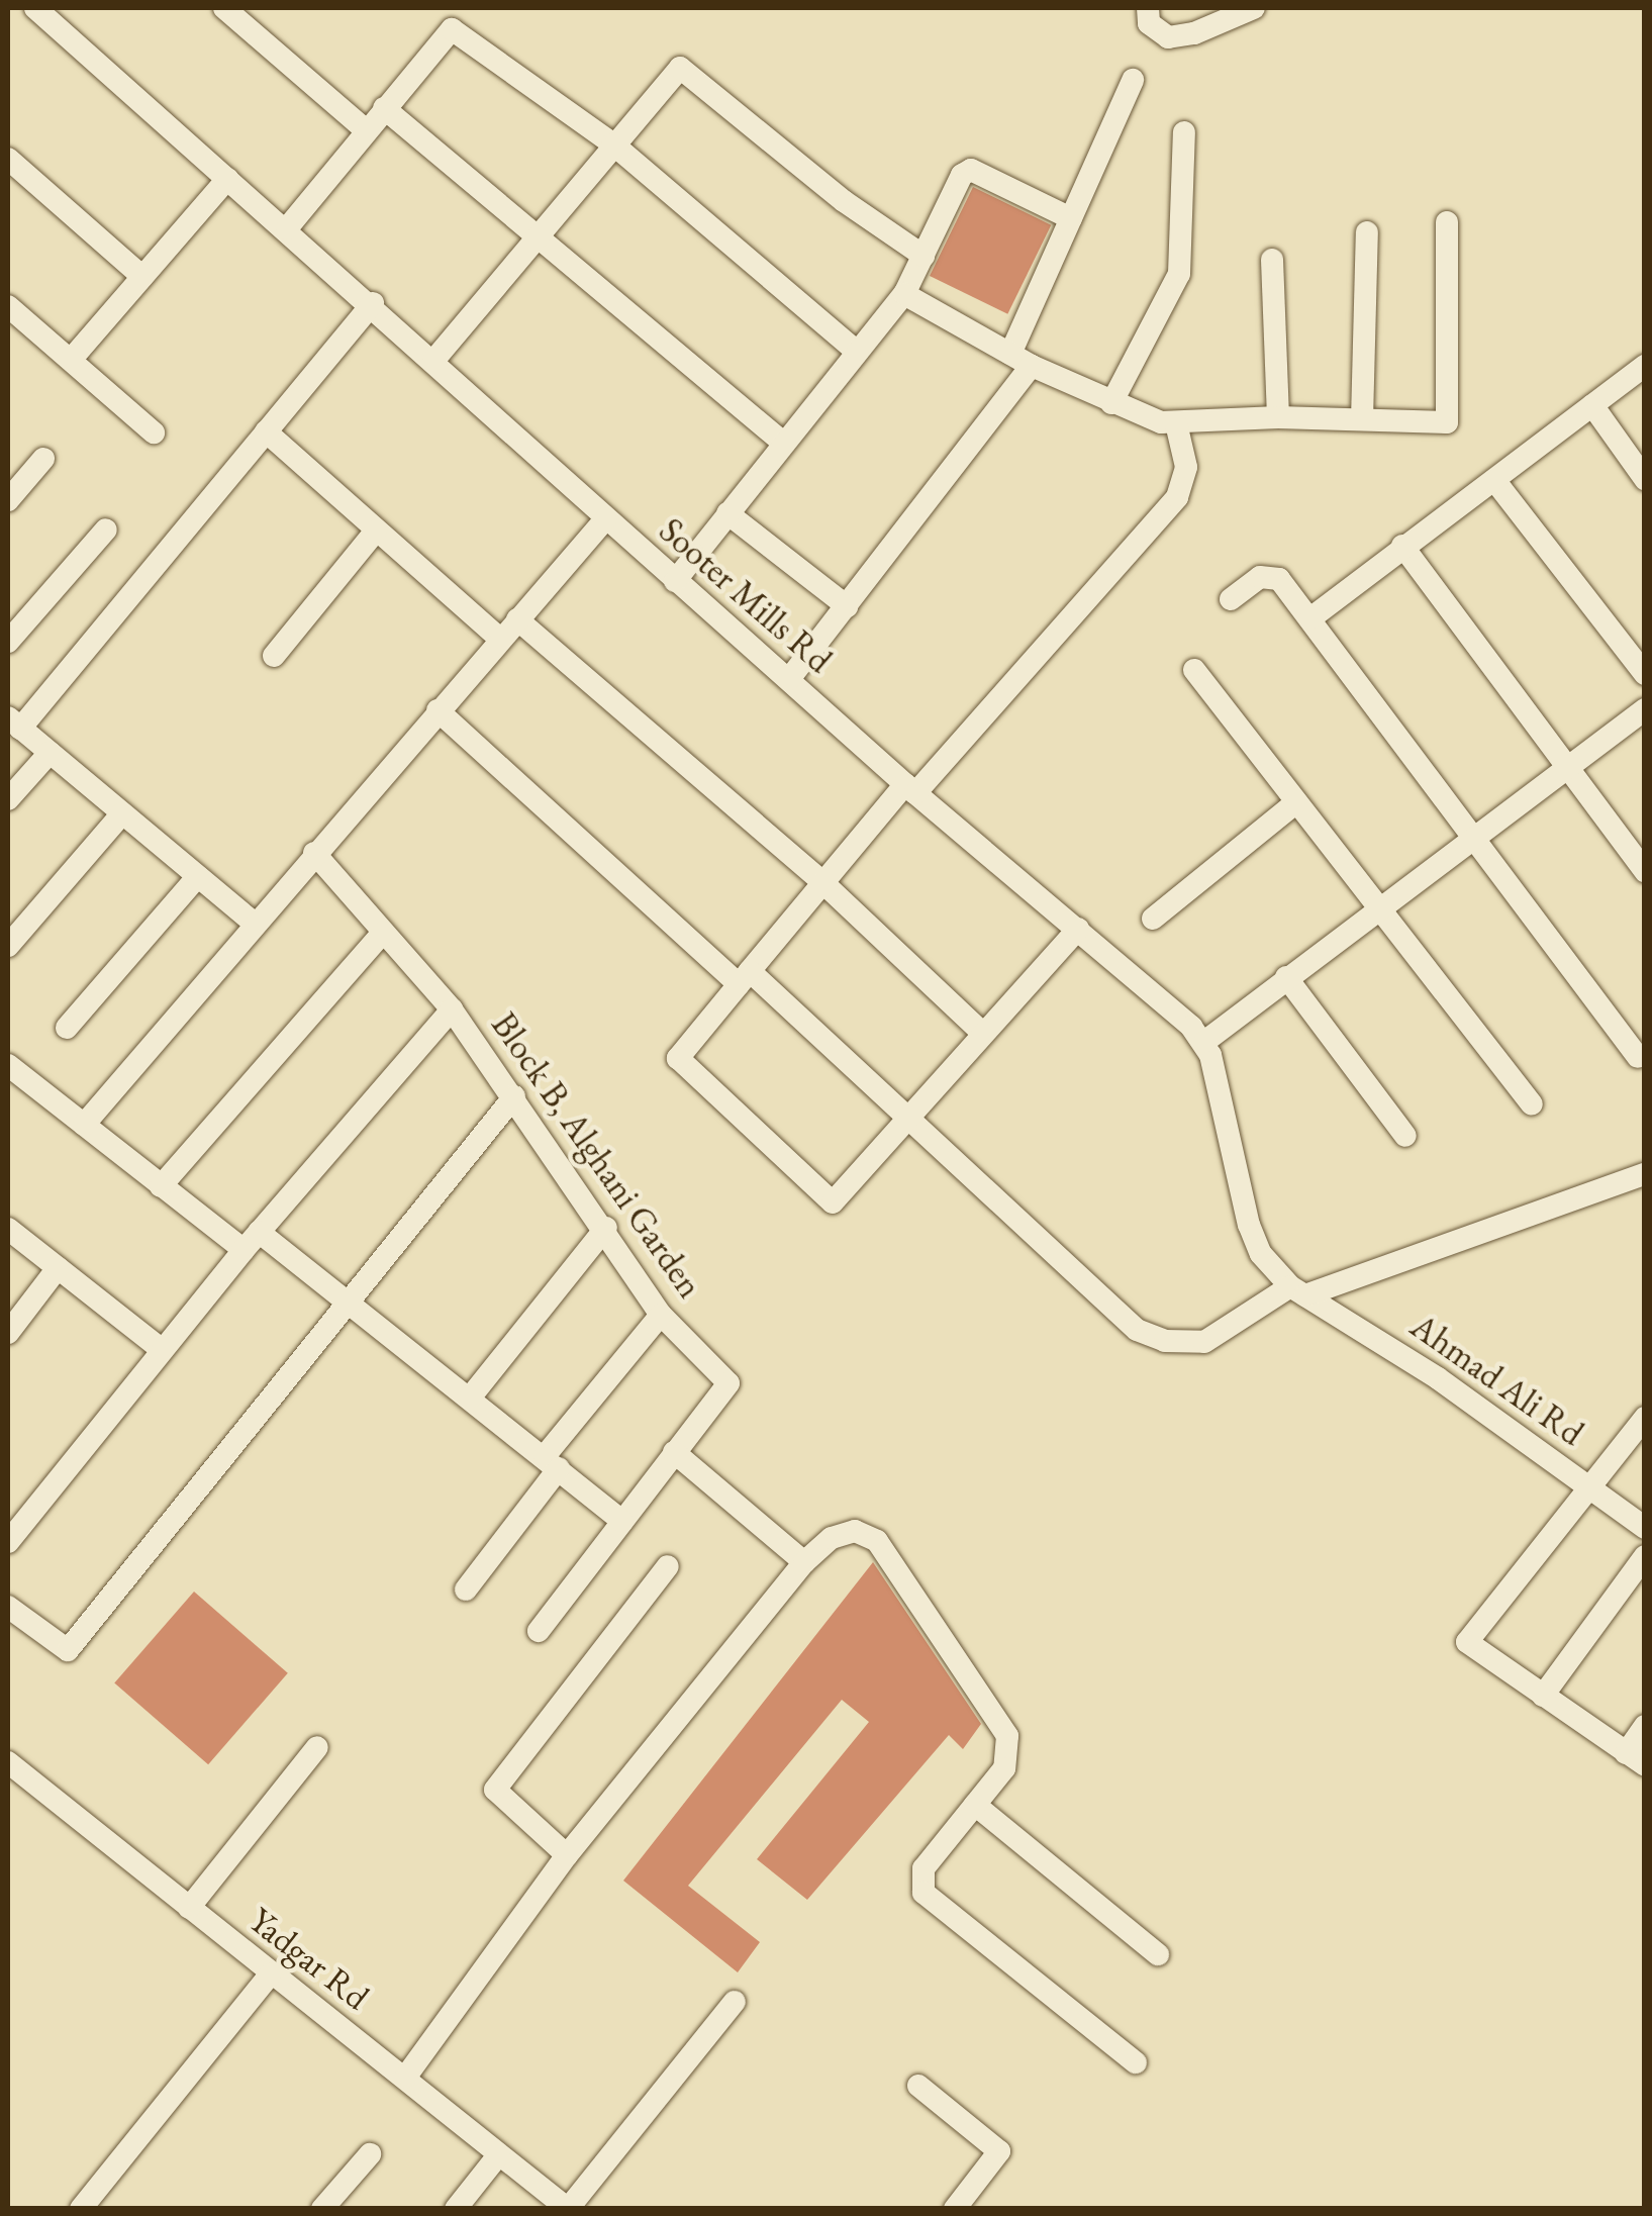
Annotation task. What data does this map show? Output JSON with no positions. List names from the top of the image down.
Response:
{
  "streets": {
    "street": [
      "Sooter Mills Rd",
      "Block B, Alghani Garden",
      "Ahmad Ali Rd",
      "Yadgar Rd"
    ]
  }
}
